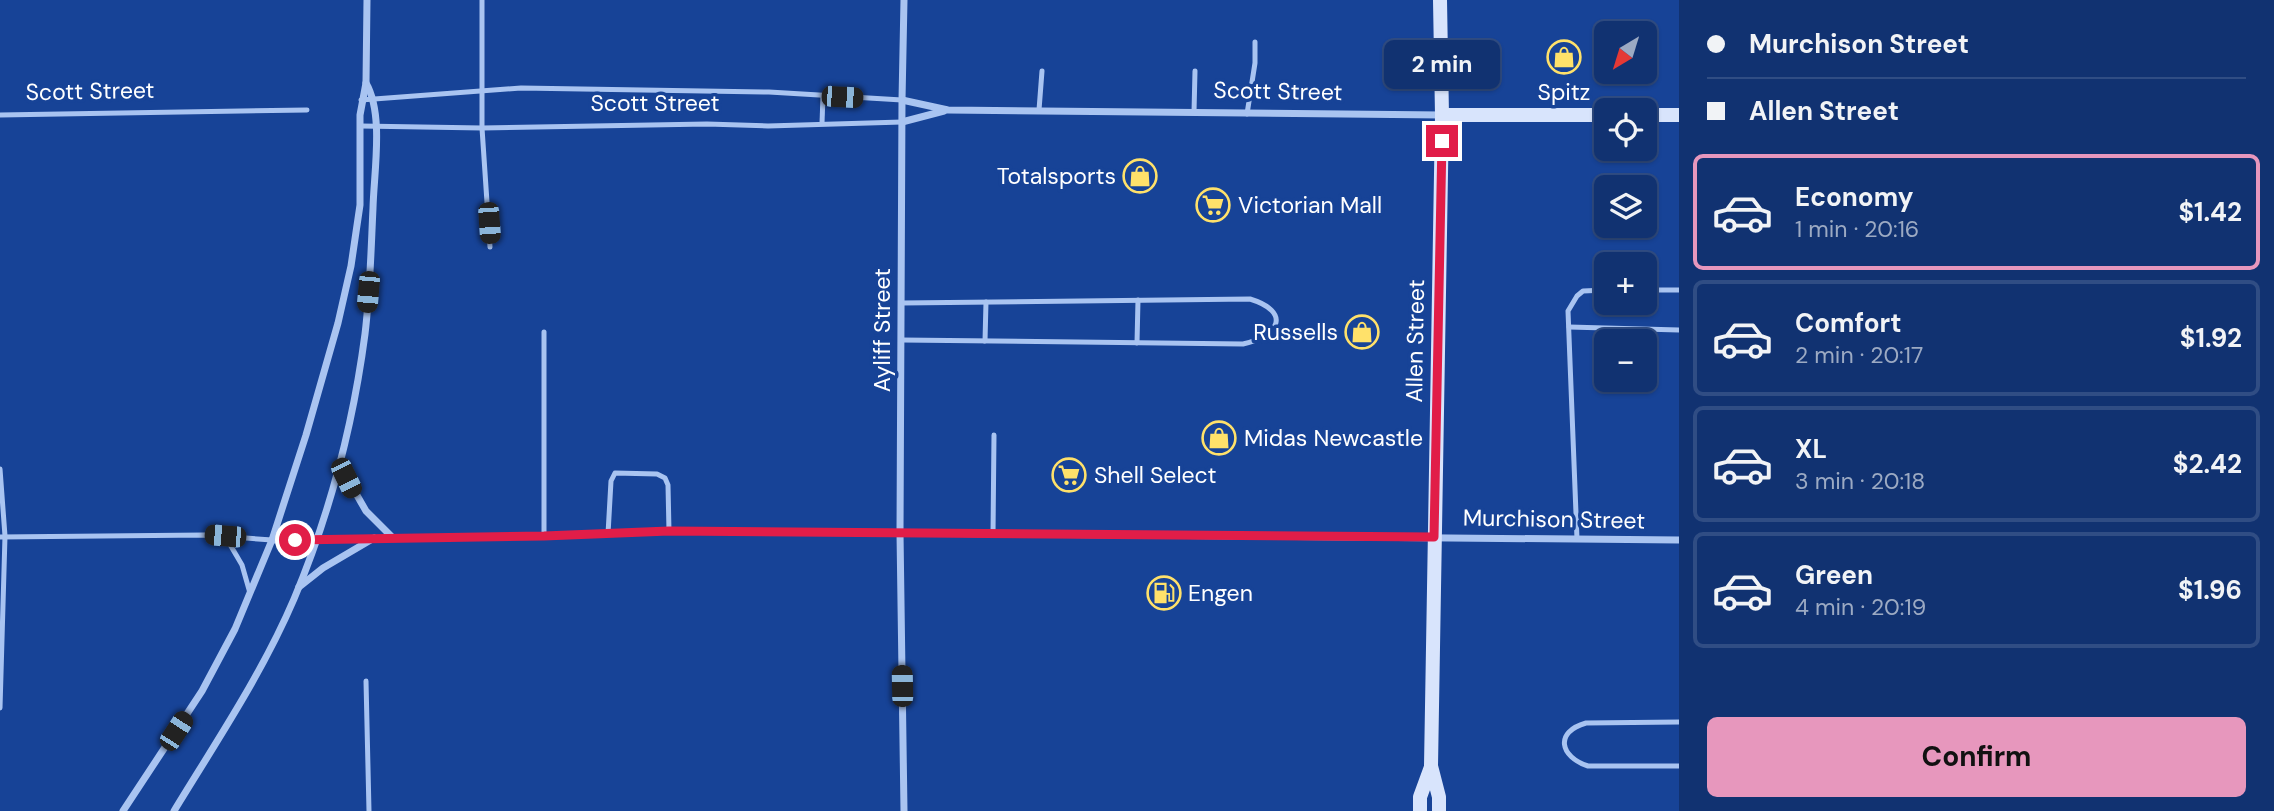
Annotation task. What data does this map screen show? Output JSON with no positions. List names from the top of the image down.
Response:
{
  "streets": {
    "street": [
      "Scott Street",
      "Ayliff Street",
      "Allen Street",
      "Murchison Street"
    ]
  },
  "crossings": [
    ["Scott Street", "Ayliff Street"],
    ["Scott Street", "Allen Street"],
    ["Ayliff Street", "Murchison Street"],
    ["Allen Street", "Murchison Street"]
  ],
  "places": {
    "shop": [
      "Spitz",
      "Totalsports",
      "Russells",
      "Midas Newcastle"
    ],
    "supermarket": ["Victorian Mall", "Shell Select"],
    "fuel station": ["Engen"]
  },
  "north": "bottom left",
  "page": {
    "banner": ["Murchison Street", "Allen Street"],
    "map_buttons": ["+", "−"],
    "bubble": "2 min",
    "list": [
      {
        "name": "Economy",
        "note": "1 min · 20:16",
        "value": "$1.42"
      },
      {
        "name": "Comfort",
        "note": "2 min · 20:17",
        "value": "$1.92"
      },
      {
        "name": "XL",
        "note": "3 min · 20:18",
        "value": "$2.42"
      },
      {
        "name": "Green",
        "note": "4 min · 20:19",
        "value": "$1.96"
      }
    ],
    "buttons": "Confirm"
  }
}
